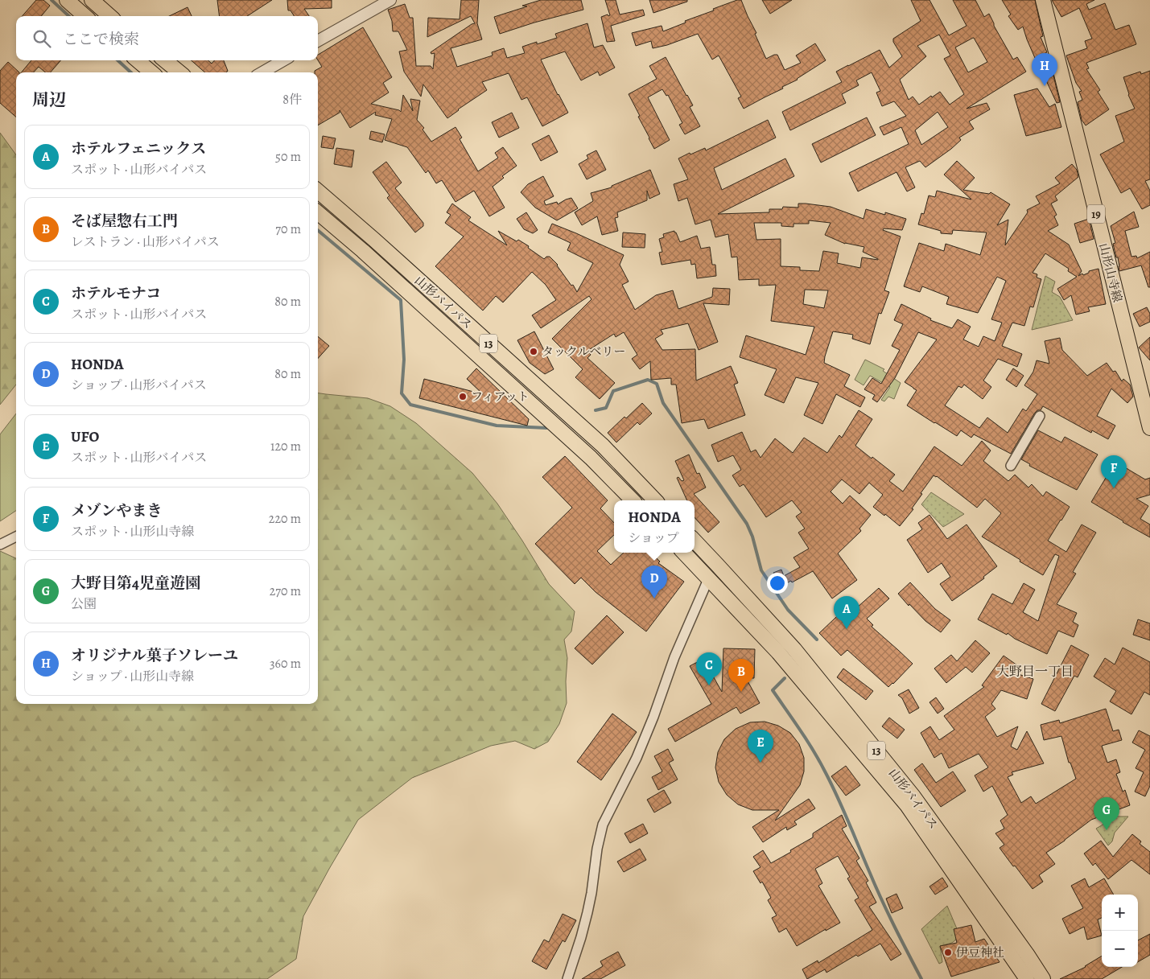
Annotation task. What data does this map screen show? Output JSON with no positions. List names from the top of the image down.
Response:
{
  "streets": {
    "main road": [
      "19",
      "山形山寺線",
      "山形バイパス",
      "13"
    ]
  },
  "districts": ["大野目一丁目"],
  "places": ["タックルベリー", "フィアット", "伊豆神社"],
  "page": {
    "search": "ここで検索",
    "pins": [
      "H",
      "F",
      "D",
      "A",
      "C",
      "B",
      "E",
      "G"
    ],
    "heading": ["周辺", "8件"],
    "list": [
      {
        "mark": "A",
        "name": "ホテルフェニックス",
        "note": "スポット · 山形バイパス",
        "value": "50 m"
      },
      {
        "mark": "B",
        "name": "そば屋惣右工門",
        "note": "レストラン · 山形バイパス",
        "value": "70 m"
      },
      {
        "mark": "C",
        "name": "ホテルモナコ",
        "note": "スポット · 山形バイパス",
        "value": "80 m"
      },
      {
        "mark": "D",
        "name": "HONDA",
        "note": "ショップ · 山形バイパス",
        "value": "80 m"
      },
      {
        "mark": "E",
        "name": "UFO",
        "note": "スポット · 山形バイパス",
        "value": "120 m"
      },
      {
        "mark": "F",
        "name": "メゾンやまき",
        "note": "スポット · 山形山寺線",
        "value": "220 m"
      },
      {
        "mark": "G",
        "name": "大野目第4児童遊園",
        "note": "公園",
        "value": "270 m"
      },
      {
        "mark": "H",
        "name": "オリジナル菓子ソレーユ",
        "note": "ショップ · 山形山寺線",
        "value": "360 m"
      }
    ],
    "popup": ["HONDA", "ショップ"],
    "map_buttons": ["+", "−"]
  }
}
